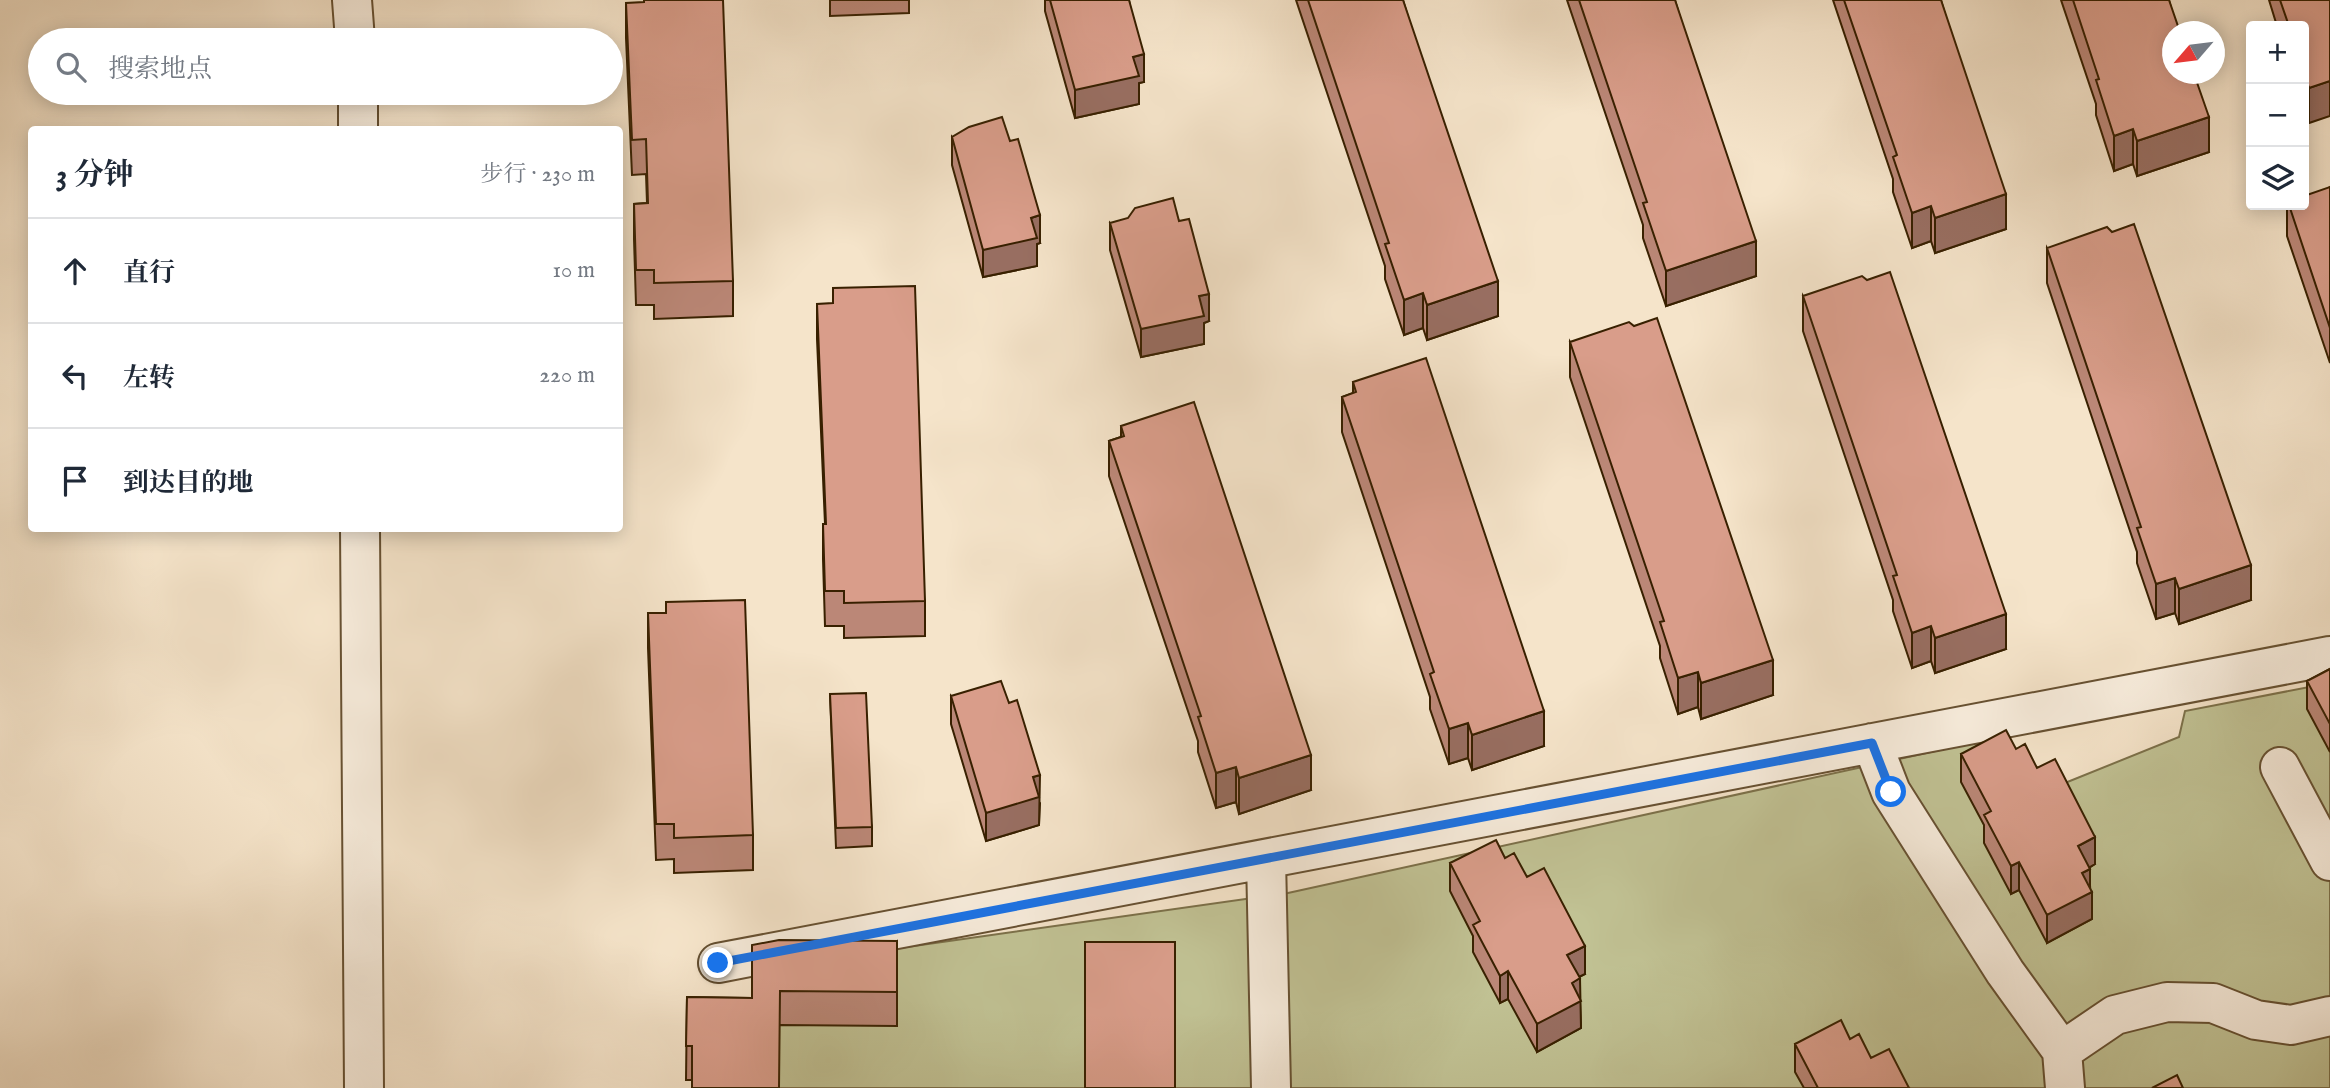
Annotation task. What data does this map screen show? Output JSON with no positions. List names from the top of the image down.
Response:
{
  "north": "bottom left",
  "page": {
    "map_buttons": ["+", "−"],
    "search": "搜索地点",
    "heading": ["3 分钟", "步行 · 230 m"],
    "list": [
      ["直行", "10 m"],
      ["左转", "220 m"],
      "到达目的地"
    ]
  }
}
